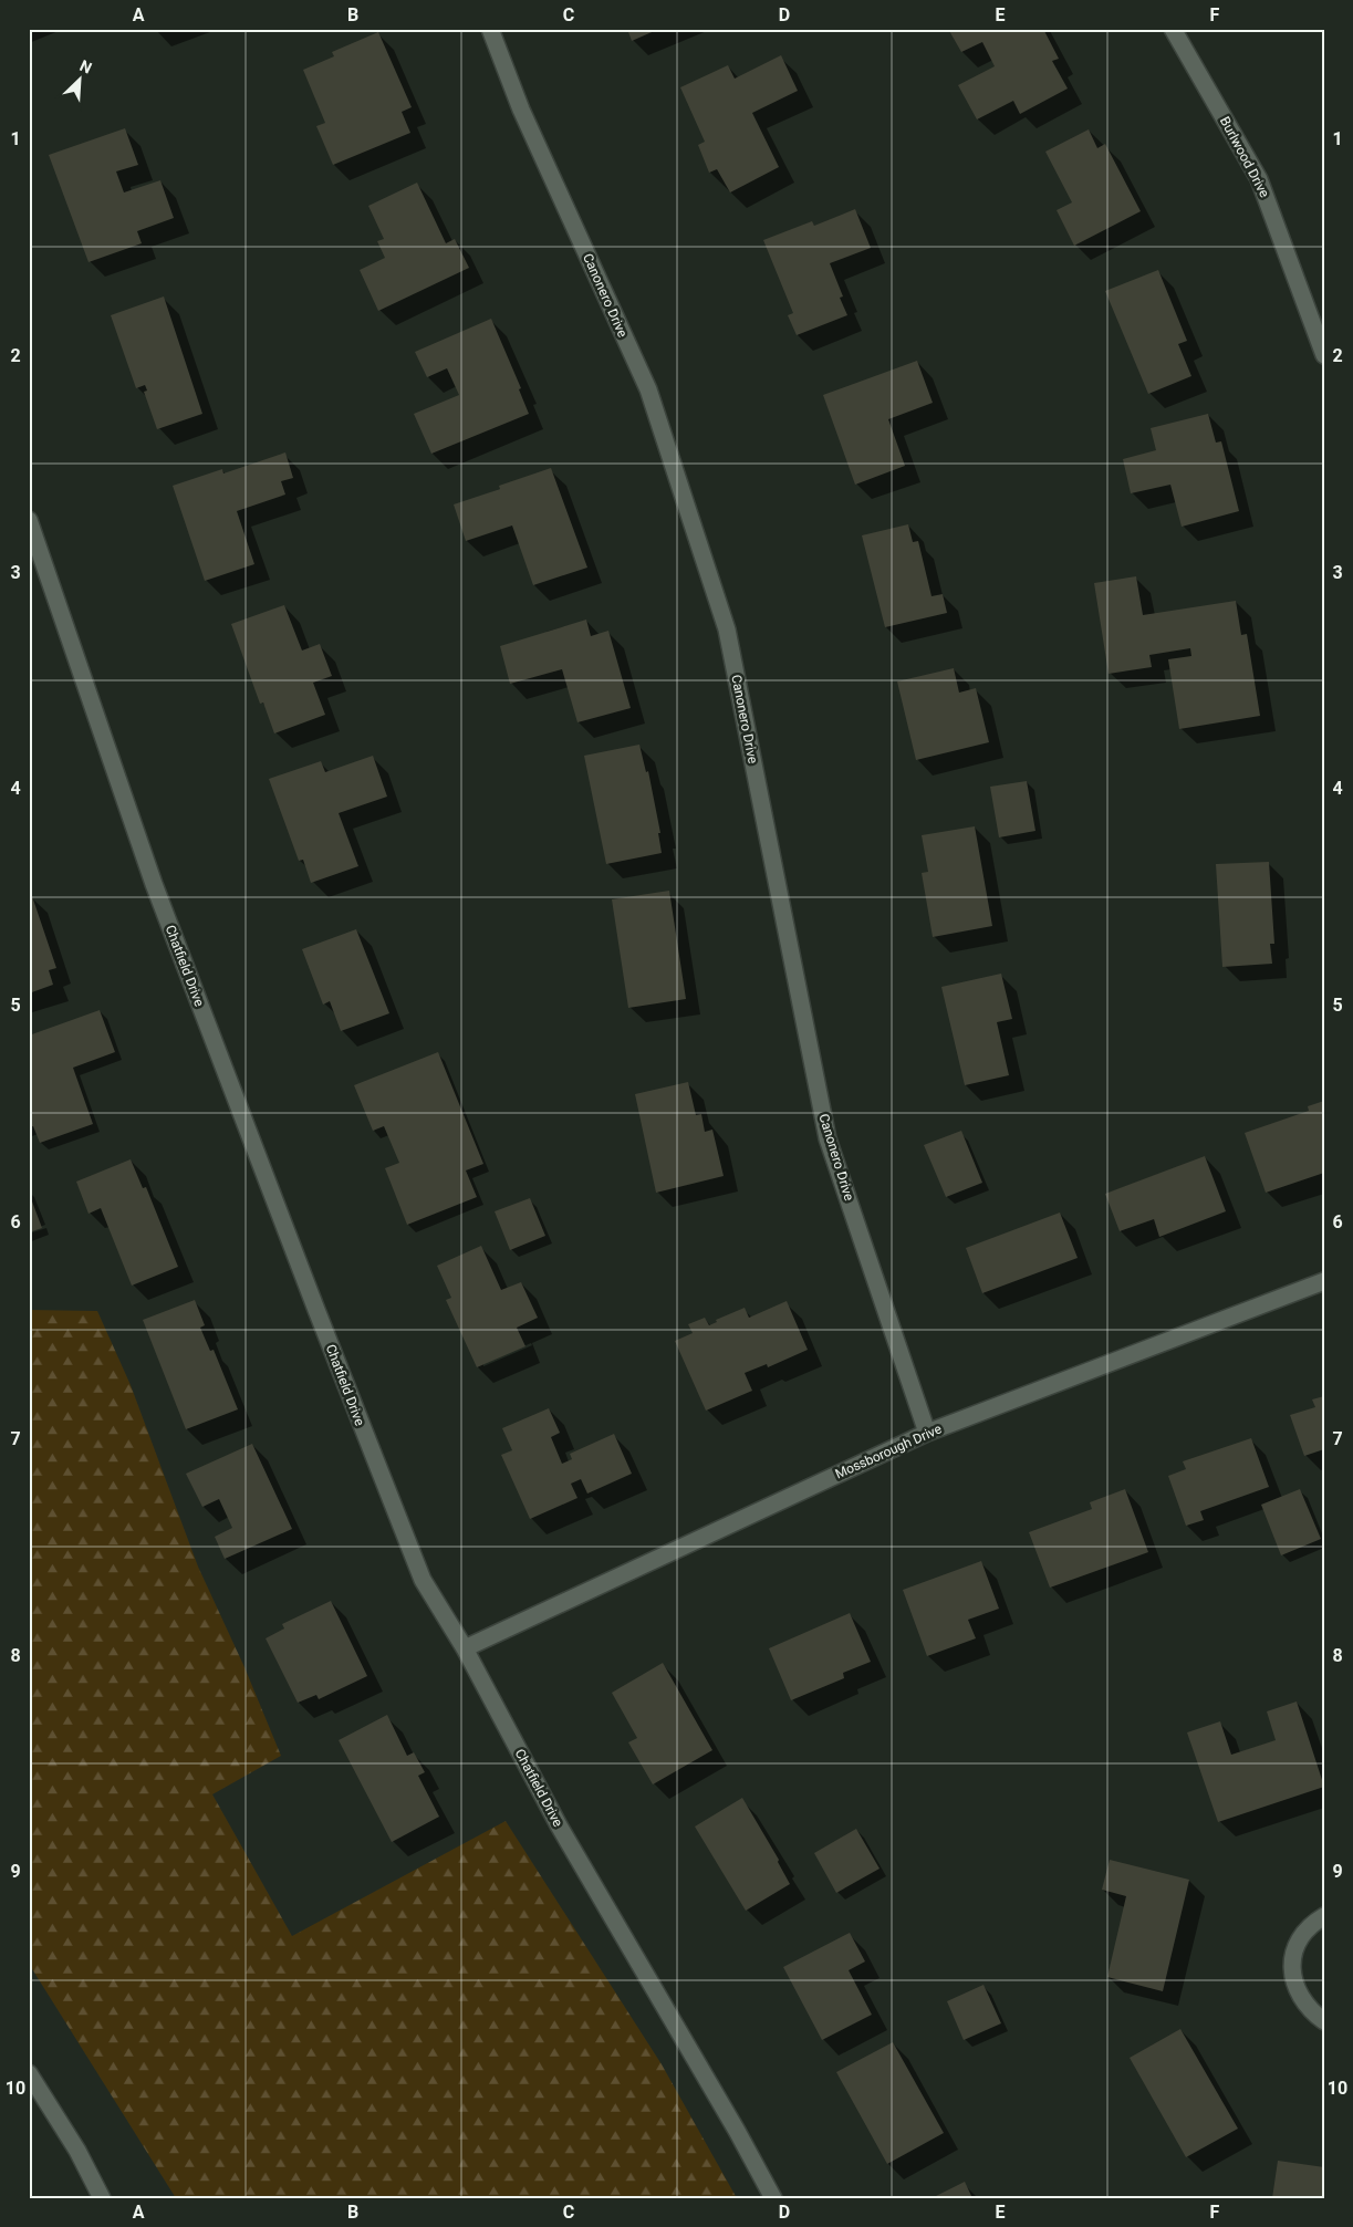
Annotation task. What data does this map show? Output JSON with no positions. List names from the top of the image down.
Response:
{
  "streets": {
    "street": [
      "Burlwood Drive",
      "Canonero Drive",
      "Chatfield Drive",
      "Mossborough Drive"
    ]
  },
  "crossings": [
    ["Canonero Drive", "Mossborough Drive"],
    ["Chatfield Drive", "Mossborough Drive"]
  ],
  "north": "top right",
  "grid": {
    "columns": [
      "A",
      "B",
      "C",
      "D",
      "E",
      "F"
    ],
    "rows": [
      "1",
      "2",
      "3",
      "4",
      "5",
      "6",
      "7",
      "8",
      "9",
      "10"
    ]
  }
}
